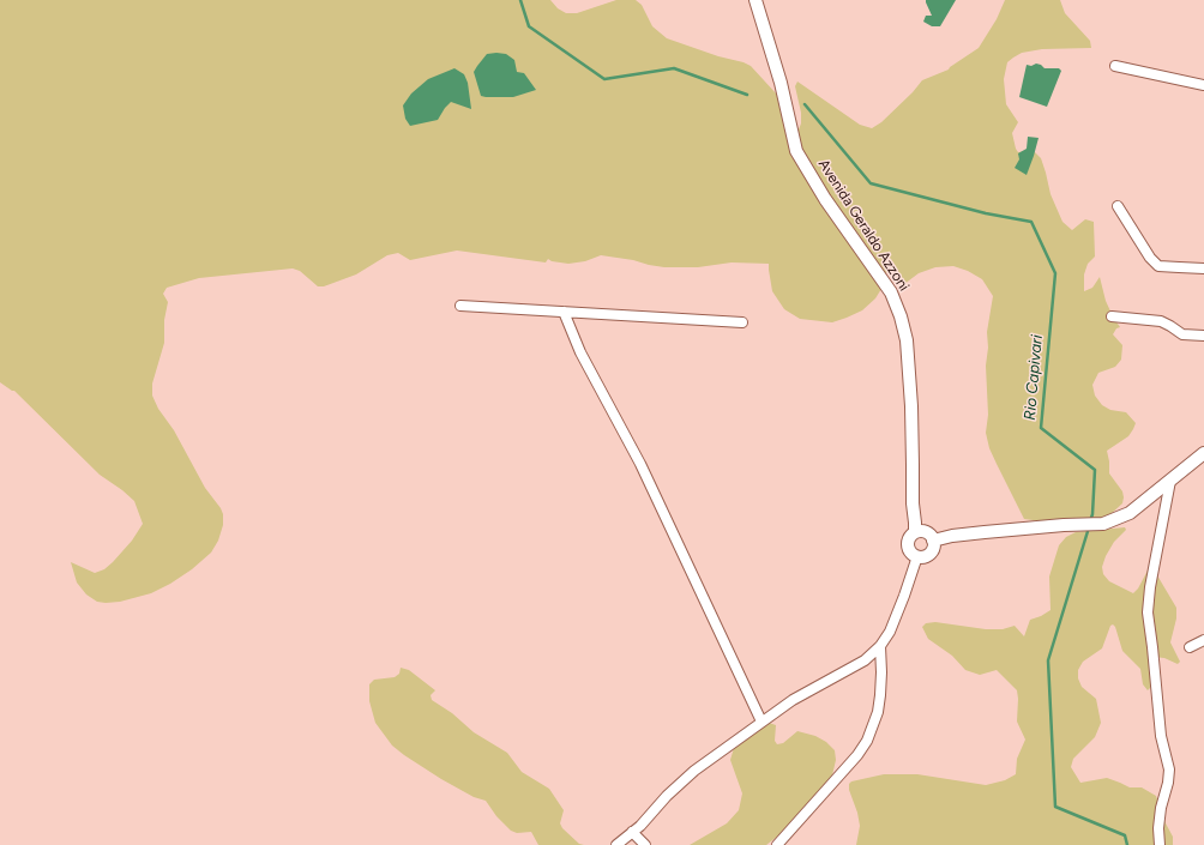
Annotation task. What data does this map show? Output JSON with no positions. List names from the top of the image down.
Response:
{
  "streets": {
    "street": ["Avenida Geraldo Azzoni"]
  },
  "water": ["Rio Capivari"]
}
